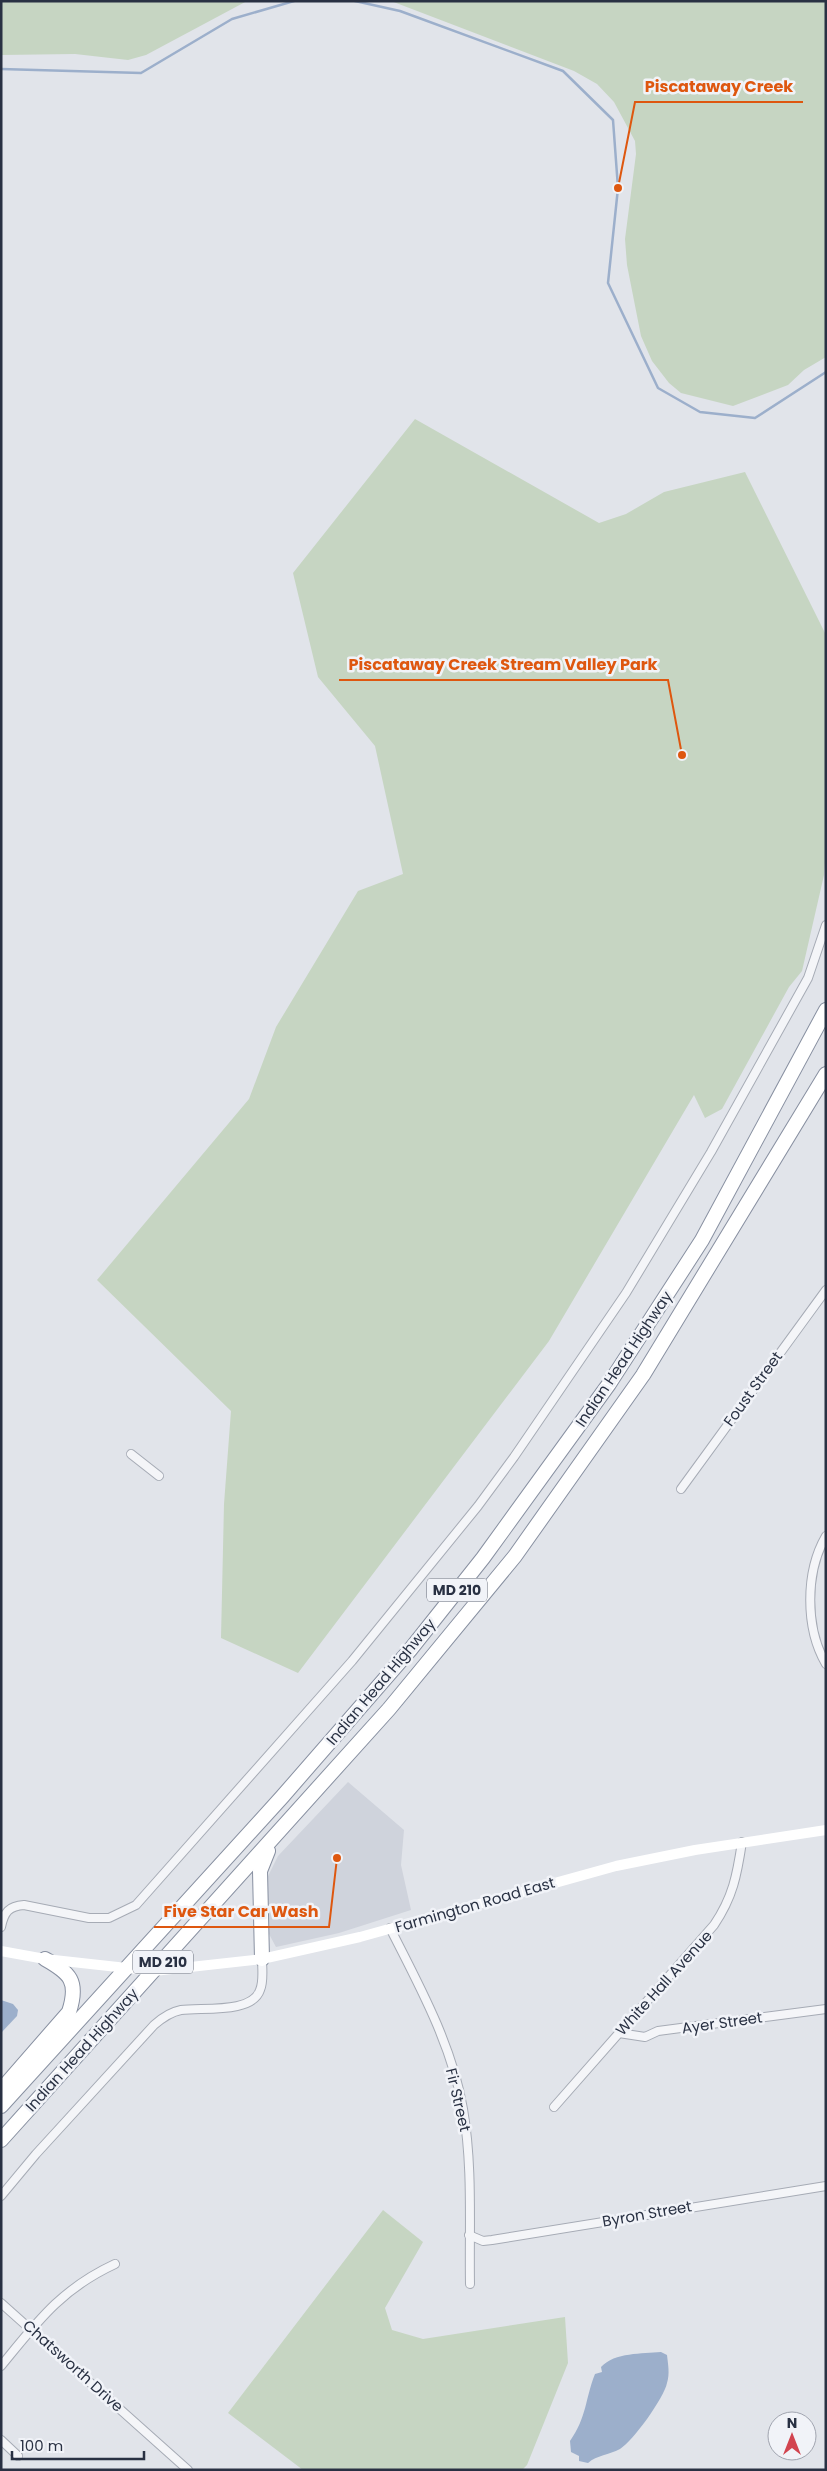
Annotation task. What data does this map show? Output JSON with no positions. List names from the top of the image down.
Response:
{
  "streets": {
    "highway": ["Indian Head Highway", "MD 210"],
    "main road": ["Farmington Road East"],
    "street": [
      "Foust Street",
      "White Hall Avenue",
      "Ayer Street",
      "Fir Street",
      "Byron Street",
      "Chatsworth Drive"
    ]
  },
  "crossings": [
    ["Indian Head Highway", "Farmington Road East"],
    ["Farmington Road East", "White Hall Avenue"],
    ["Farmington Road East", "Fir Street"],
    ["White Hall Avenue", "Ayer Street"],
    ["Fir Street", "Byron Street"]
  ],
  "places": ["Piscataway Creek", "Piscataway Creek Stream Valley Park", "Five Star Car Wash"],
  "scale_bar": "100 m",
  "north": "top"
}
